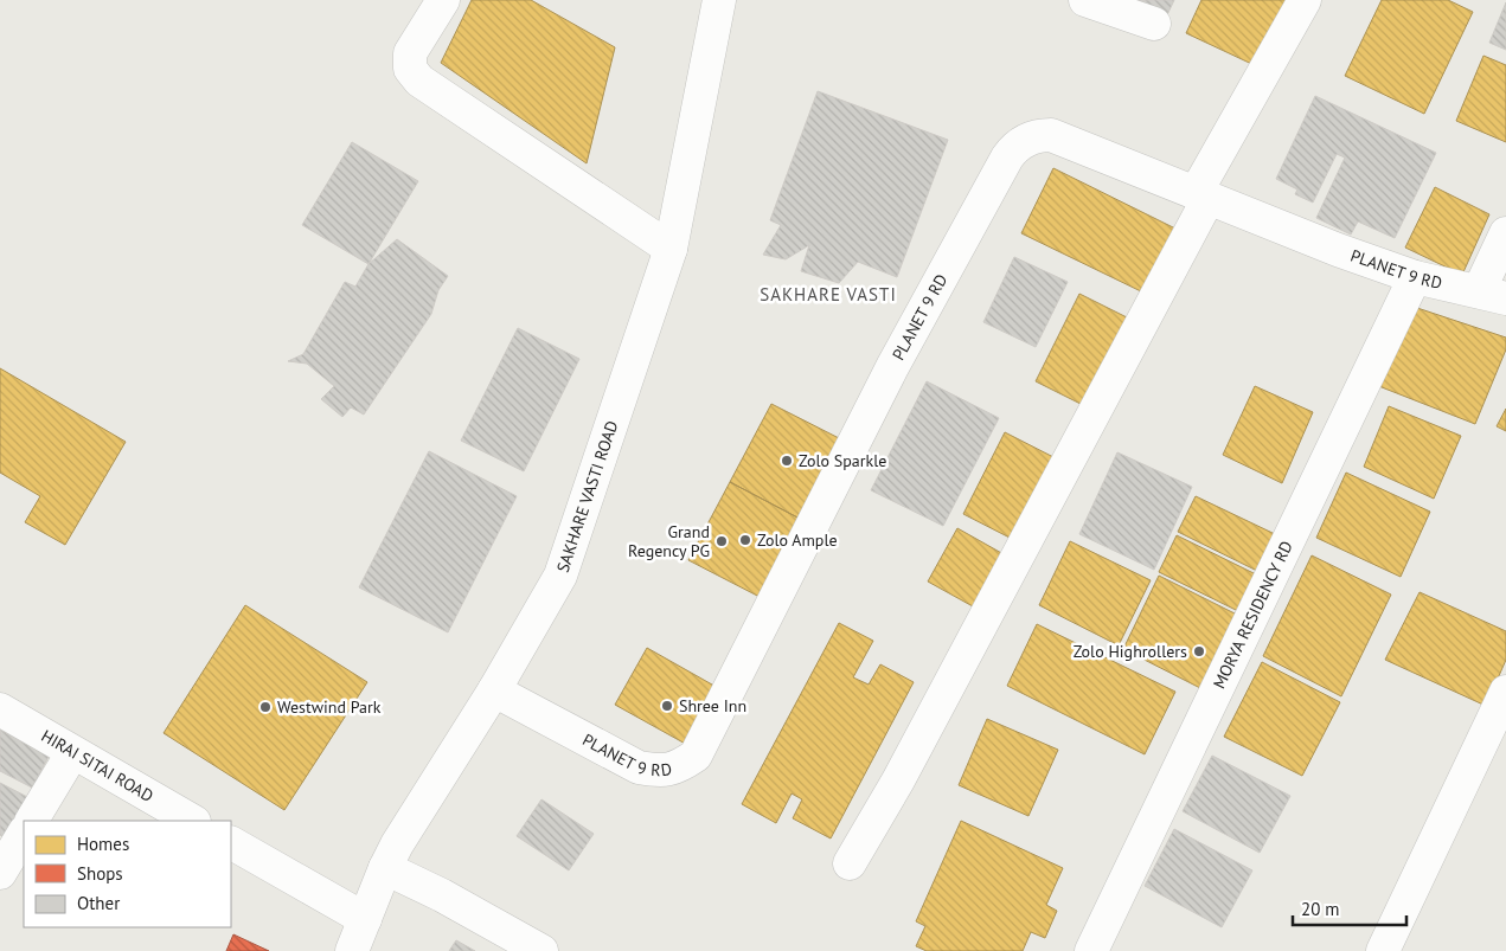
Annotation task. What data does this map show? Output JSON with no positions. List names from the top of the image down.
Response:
{
  "streets": {
    "street": [
      "PLANET 9 RD",
      "SAKHARE VASTI ROAD",
      "MORYA RESIDENCY RD",
      "HIRAI SITAI ROAD"
    ]
  },
  "crossings": [
    ["PLANET 9 RD", "SAKHARE VASTI ROAD"],
    ["PLANET 9 RD", "MORYA RESIDENCY RD"]
  ],
  "districts": ["SAKHARE VASTI"],
  "places": [
    "Zolo Sparkle",
    "Zolo Ample",
    "Grand Regency PG",
    "Zolo Highrollers",
    "Shree Inn",
    "Westwind Park"
  ],
  "legend": ["Homes", "Shops", "Other"],
  "scale_bar": "20 m"
}
